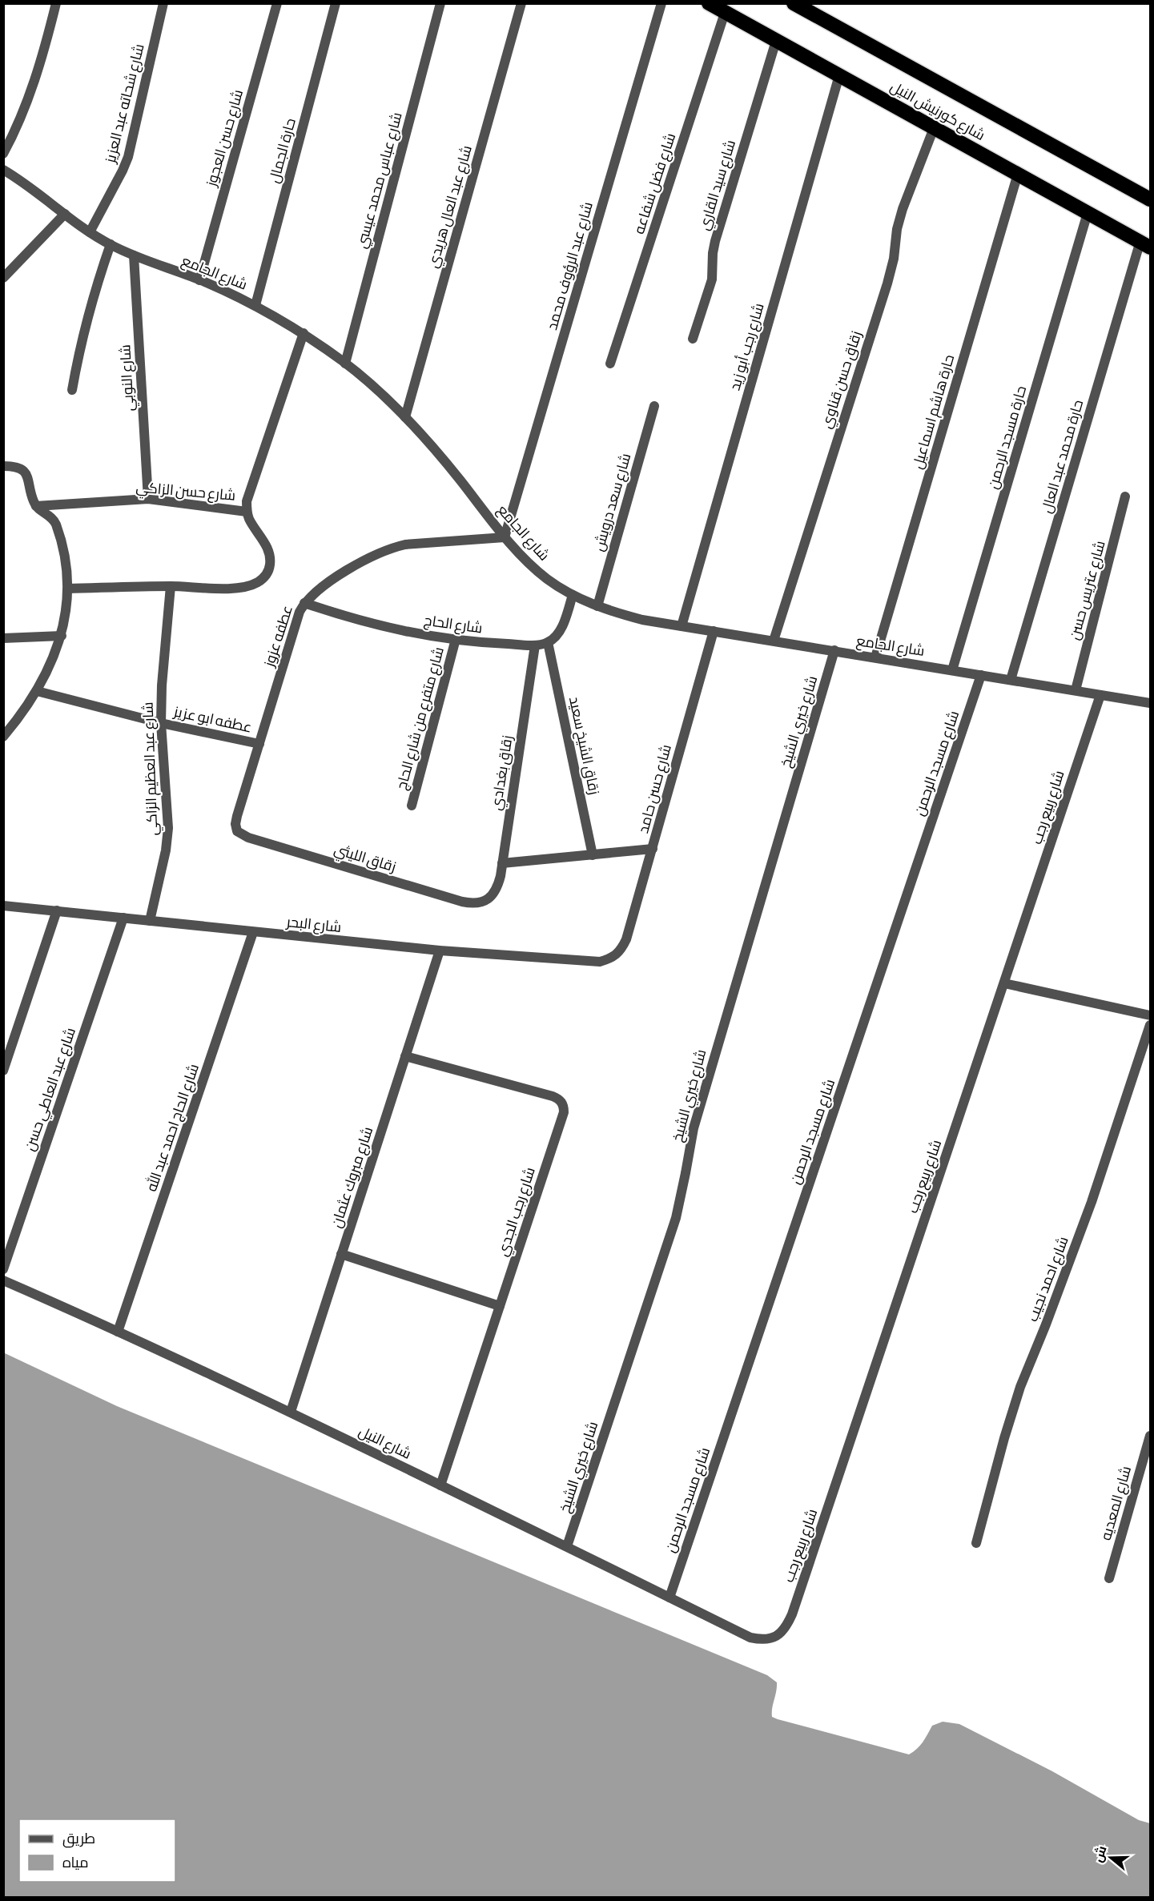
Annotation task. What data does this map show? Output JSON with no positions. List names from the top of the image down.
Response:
{
  "streets": {
    "highway": ["شارع كورنيش النيل"],
    "street": [
      "شارع شحاته عبد العزيز",
      "شارع حسن العجوز",
      "حارة الجمال",
      "شارع عباس محمد عيسي",
      "شارع فضل شفاعه",
      "شارع سيد القاري",
      "شارع عبد العال هريدي",
      "شارع عبد الرؤوف محمد",
      "شارع الجامع",
      "شارع رجب أبو زيد",
      "شارع النوبي",
      "زقاق حسن قناوي",
      "حارة هاشم اسماعيل",
      "حارة مسجد الرحمن",
      "حارة محمد عبد العال",
      "شارع حسن الزاكي",
      "شارع سعد درويش",
      "شارع عتريس حسن",
      "شارع الحاج",
      "عطفه عزوز",
      "شارع متفرع من شارع الحاج",
      "عطفه ابو عزيز",
      "شارع خيري الشيخ",
      "زقاق الشيخ سعيد",
      "شارع مسجد الرحمن",
      "شارع عبد العظيم الزاكي",
      "زقاق بغدادي",
      "شارع حسن حامد",
      "شارع ربيع رجب",
      "زقاق الليثي",
      "شارع البحر",
      "شارع عبد العاطي حسن",
      "شارع الحاج احمد عبد الله",
      "شارع مبروك عثمان",
      "شارع رجب الجدي",
      "شارع احمد نجيب",
      "شارع النيل",
      "شارع المعديه"
    ]
  },
  "crossings": [
    ["شارع شحاته عبد العزيز", "شارع الجامع"],
    ["شارع كورنيش النيل", "شارع فضل شفاعه"],
    ["شارع كورنيش النيل", "شارع سيد القاري"],
    ["شارع كورنيش النيل", "شارع رجب أبو زيد"],
    ["شارع كورنيش النيل", "زقاق حسن قناوي"],
    ["شارع كورنيش النيل", "حارة هاشم اسماعيل"],
    ["شارع كورنيش النيل", "حارة مسجد الرحمن"],
    ["شارع كورنيش النيل", "حارة محمد عبد العال"],
    ["شارع حسن العجوز", "شارع الجامع"],
    ["حارة الجمال", "شارع الجامع"],
    ["شارع عباس محمد عيسي", "شارع الجامع"],
    ["شارع عبد العال هريدي", "شارع الجامع"],
    ["شارع عبد الرؤوف محمد", "شارع الجامع"],
    ["شارع عبد الرؤوف محمد", "عطفه عزوز"],
    ["شارع الجامع", "شارع رجب أبو زيد"],
    ["شارع الجامع", "شارع النوبي"],
    ["شارع الجامع", "زقاق حسن قناوي"],
    ["شارع الجامع", "حارة هاشم اسماعيل"],
    ["شارع الجامع", "حارة مسجد الرحمن"],
    ["شارع الجامع", "حارة محمد عبد العال"],
    ["شارع الجامع", "شارع سعد درويش"],
    ["شارع الجامع", "شارع عتريس حسن"],
    ["شارع الجامع", "عطفه عزوز"],
    ["شارع الجامع", "شارع خيري الشيخ"],
    ["شارع الجامع", "شارع مسجد الرحمن"],
    ["شارع الجامع", "شارع حسن حامد"],
    ["شارع الجامع", "شارع ربيع رجب"],
    ["شارع النوبي", "شارع حسن الزاكي"],
    ["شارع الحاج", "عطفه عزوز"],
    ["شارع الحاج", "شارع متفرع من شارع الحاج"],
    ["شارع الحاج", "زقاق الشيخ سعيد"],
    ["شارع الحاج", "زقاق بغدادي"],
    ["عطفه عزوز", "عطفه ابو عزيز"],
    ["عطفه عزوز", "زقاق الليثي"],
    ["عطفه ابو عزيز", "شارع عبد العظيم الزاكي"],
    ["شارع خيري الشيخ", "شارع النيل"],
    ["شارع مسجد الرحمن", "شارع النيل"],
    ["شارع عبد العظيم الزاكي", "شارع البحر"],
    ["زقاق بغدادي", "زقاق الليثي"],
    ["شارع حسن حامد", "شارع البحر"],
    ["شارع ربيع رجب", "شارع النيل"],
    ["شارع البحر", "شارع عبد العاطي حسن"],
    ["شارع البحر", "شارع الحاج احمد عبد الله"],
    ["شارع البحر", "شارع مبروك عثمان"],
    ["شارع الحاج احمد عبد الله", "شارع النيل"],
    ["شارع مبروك عثمان", "شارع رجب الجدي"],
    ["شارع مبروك عثمان", "شارع النيل"],
    ["شارع رجب الجدي", "شارع النيل"]
  ],
  "legend": ["طريق", "مياه"],
  "north": "left"
}
